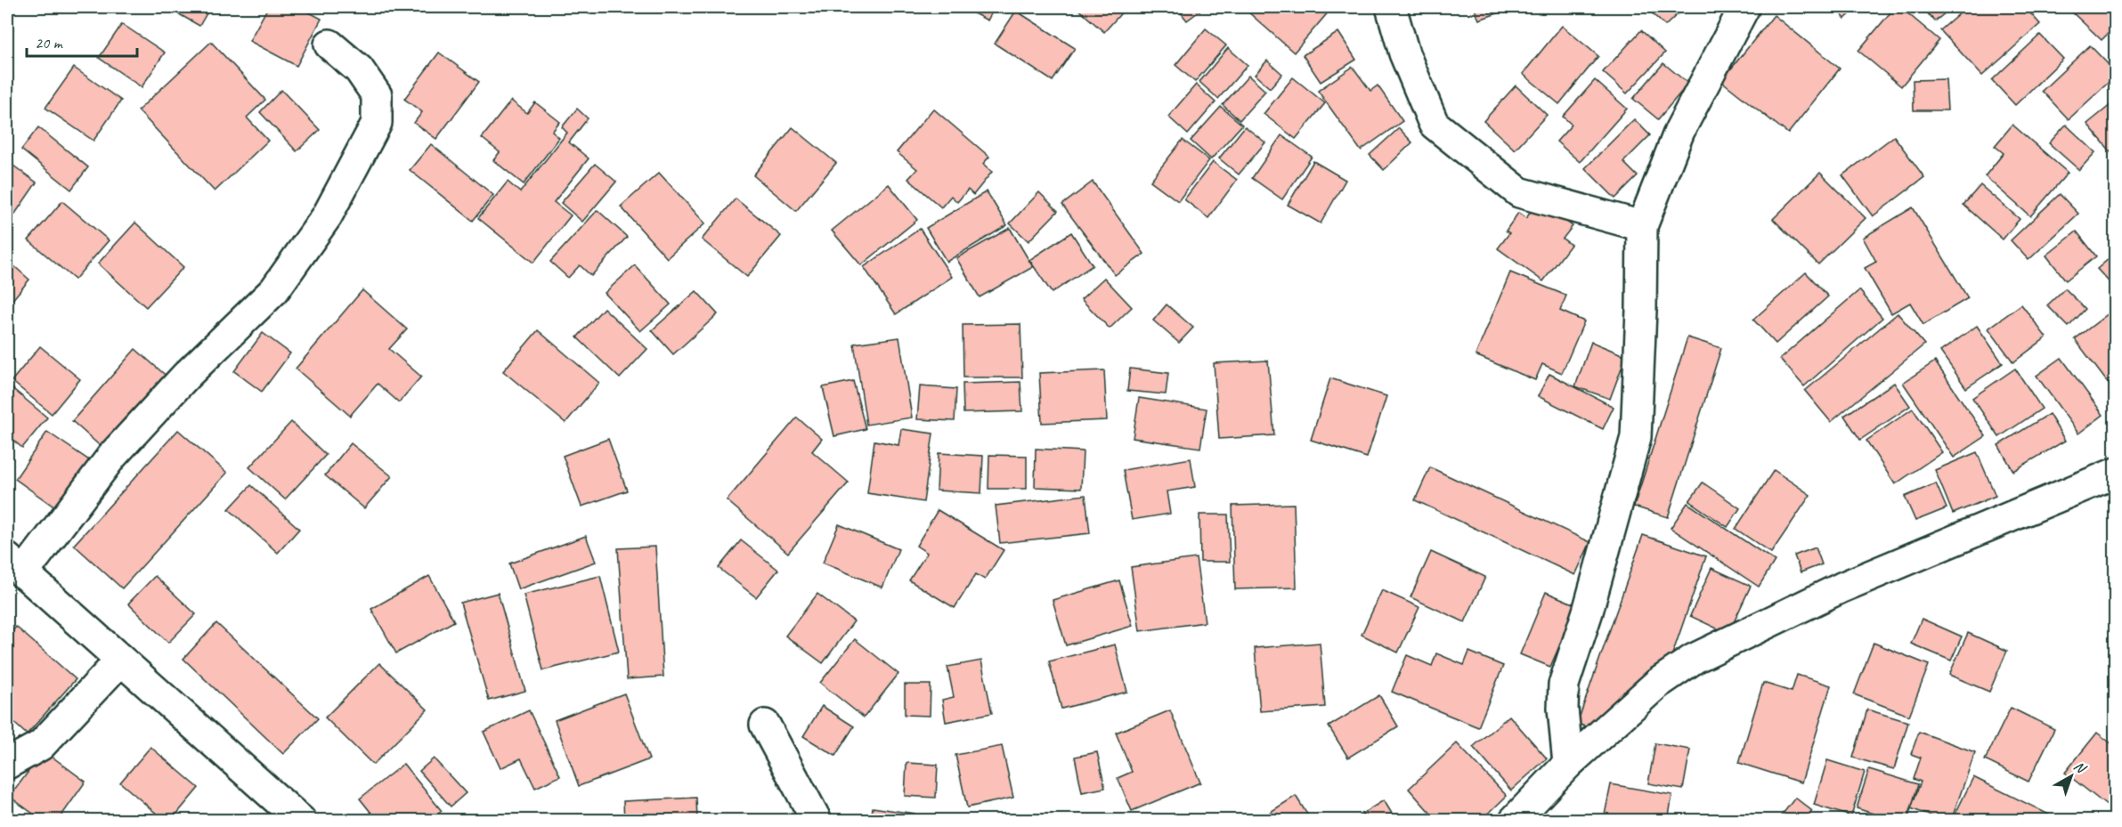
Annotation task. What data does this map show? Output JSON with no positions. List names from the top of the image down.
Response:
{
  "scale_bar": "20 m",
  "north": "top right"
}
